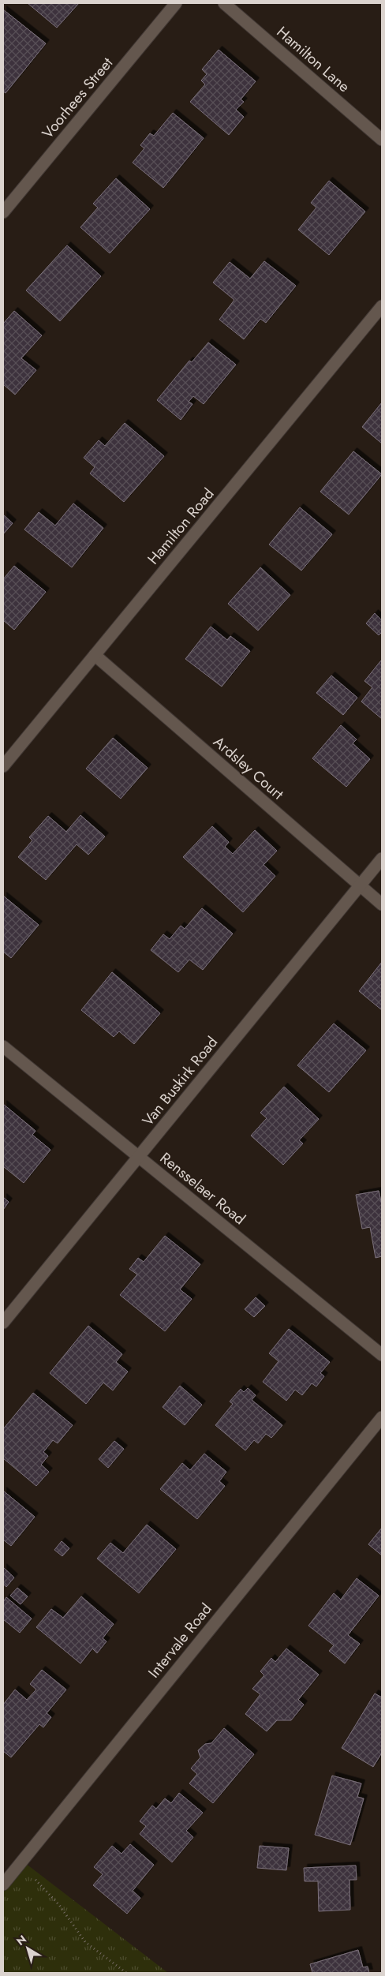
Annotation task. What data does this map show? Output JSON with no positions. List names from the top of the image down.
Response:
{
  "streets": {
    "street": [
      "Hamilton Lane",
      "Voorhees Street",
      "Hamilton Road",
      "Ardsley Court",
      "Van Buskirk Road",
      "Rensselaer Road",
      "Intervale Road"
    ]
  },
  "crossings": [
    ["Hamilton Road", "Ardsley Court"],
    ["Ardsley Court", "Van Buskirk Road"],
    ["Van Buskirk Road", "Rensselaer Road"]
  ],
  "north": "top left"
}
